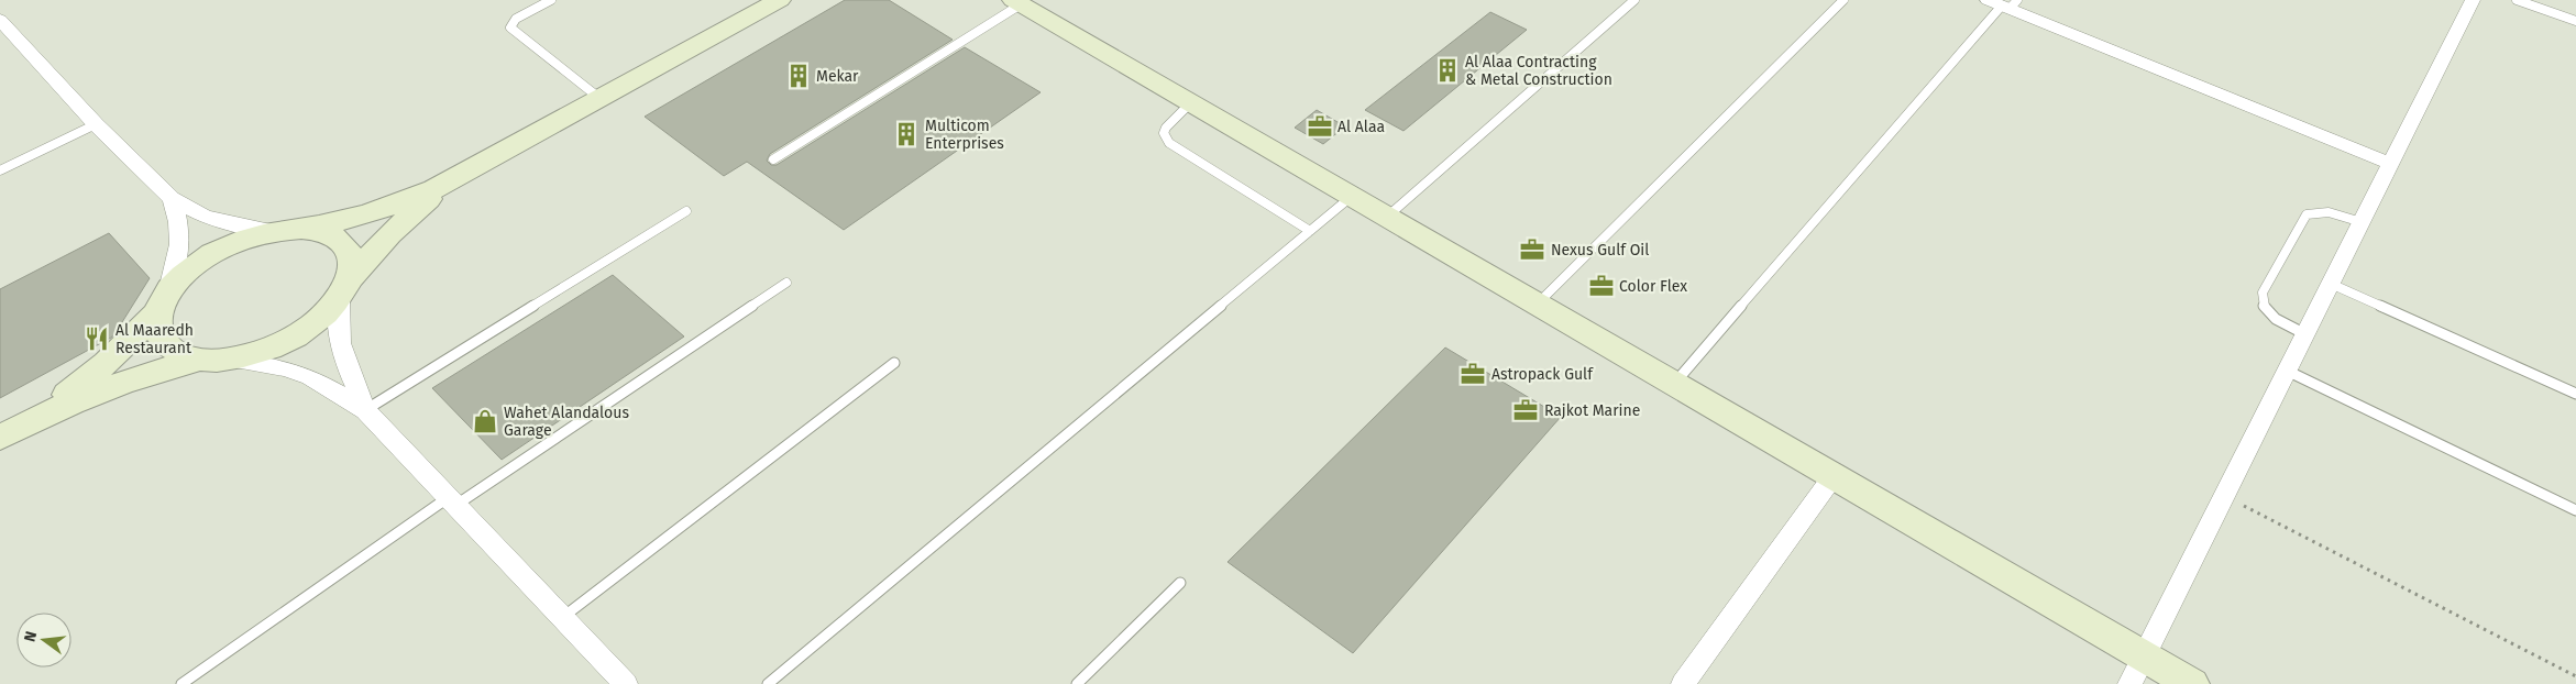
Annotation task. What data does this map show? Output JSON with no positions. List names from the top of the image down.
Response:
{
  "places": {
    "building": ["Al Alaa Contracting & Metal Construction", "Mekar", "Multicom Enterprises"],
    "office": [
      "Al Alaa",
      "Nexus Gulf Oil",
      "Color Flex",
      "Astropack Gulf",
      "Rajkot Marine"
    ],
    "restaurant": ["Al Maaredh Restaurant"],
    "shop": ["Wahet Alandalous Garage"]
  },
  "north": "left"
}
